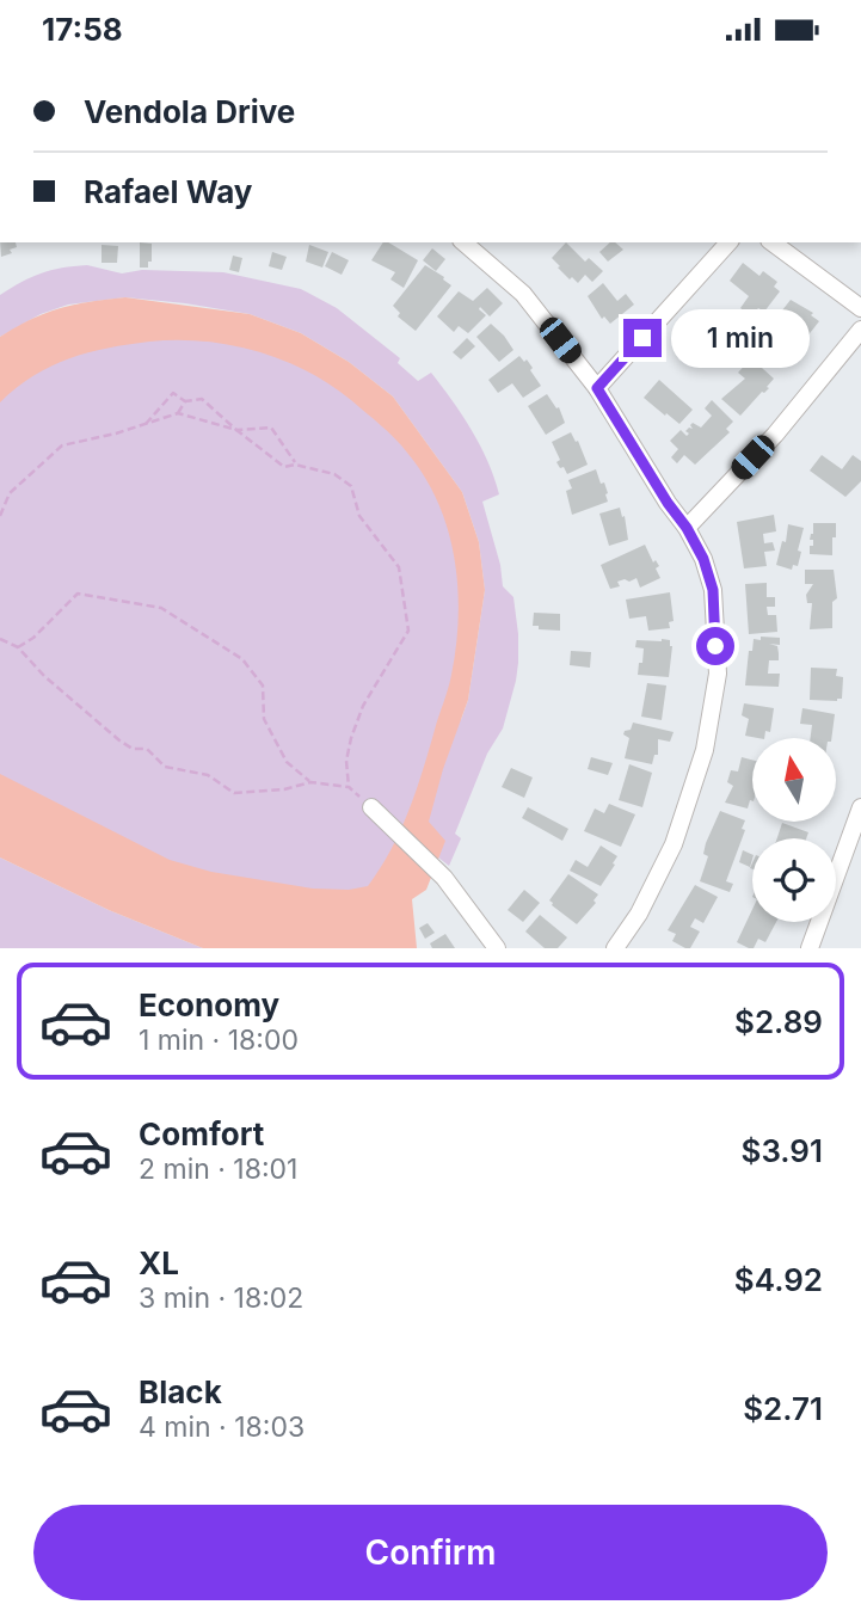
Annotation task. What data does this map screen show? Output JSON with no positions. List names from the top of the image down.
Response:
{
  "north": "top",
  "page": {
    "status": "17:58",
    "banner": ["Vendola Drive", "Rafael Way"],
    "bubble": "1 min",
    "list": [
      {
        "name": "Economy",
        "note": "1 min · 18:00",
        "value": "$2.89"
      },
      {
        "name": "Comfort",
        "note": "2 min · 18:01",
        "value": "$3.91"
      },
      {
        "name": "XL",
        "note": "3 min · 18:02",
        "value": "$4.92"
      },
      {
        "name": "Black",
        "note": "4 min · 18:03",
        "value": "$2.71"
      }
    ],
    "buttons": "Confirm"
  }
}
